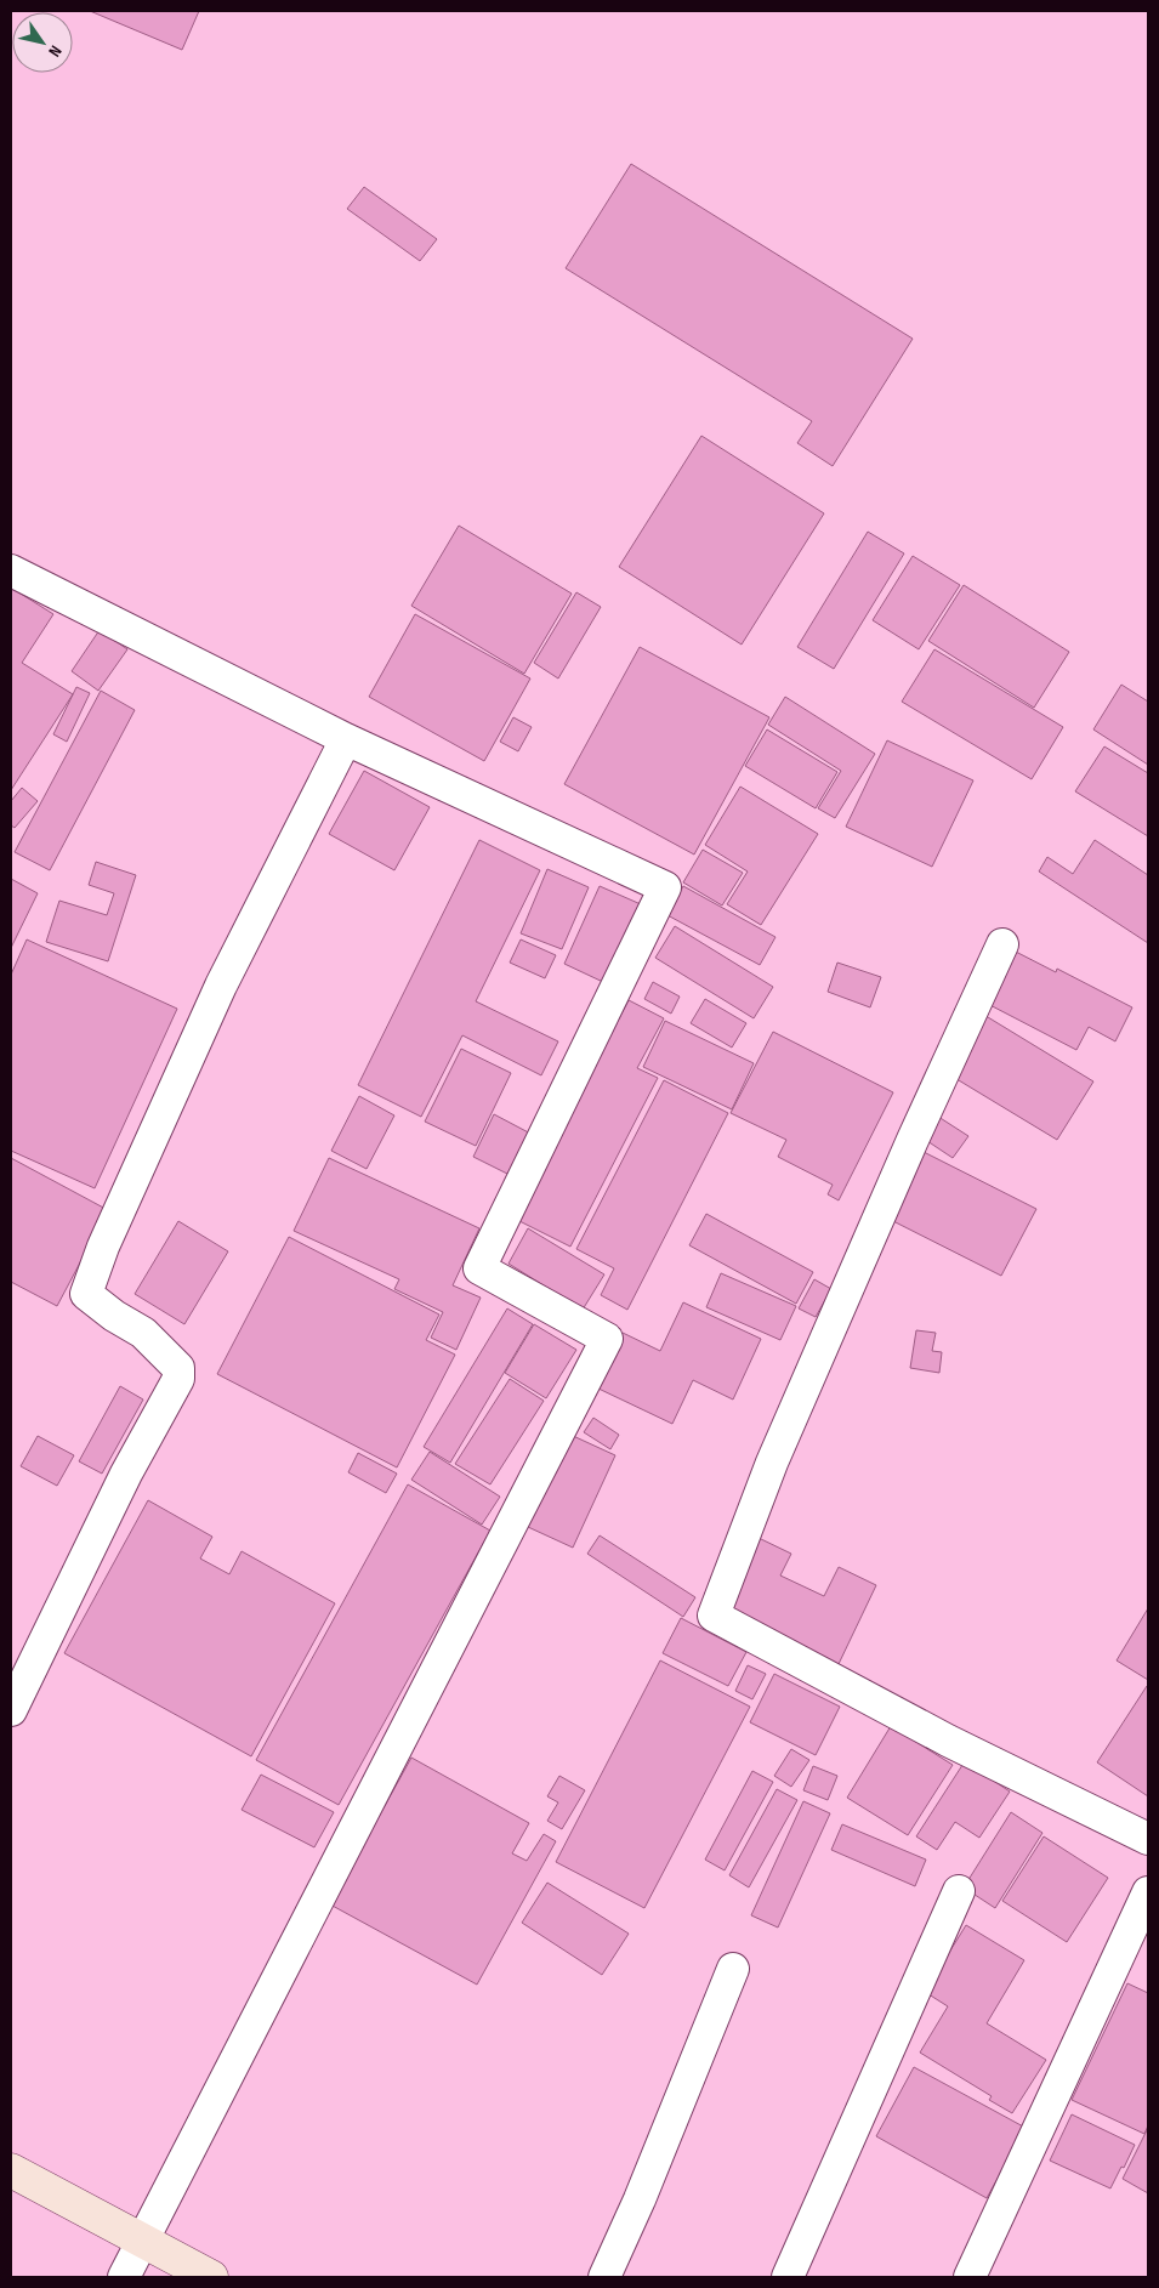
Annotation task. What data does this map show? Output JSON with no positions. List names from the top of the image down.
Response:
{
  "north": "bottom right"
}
